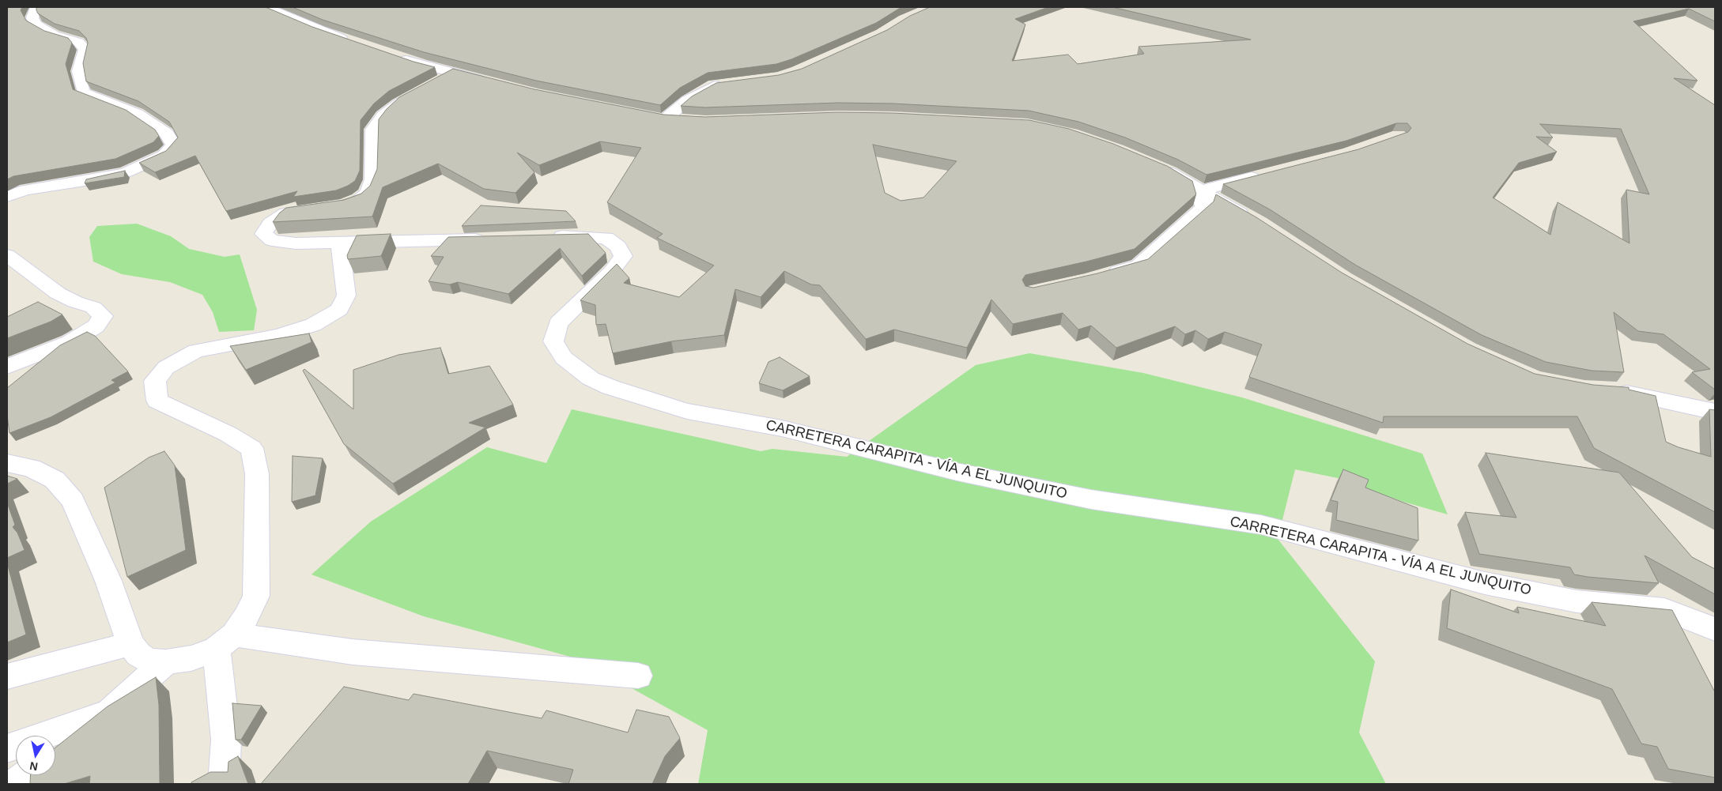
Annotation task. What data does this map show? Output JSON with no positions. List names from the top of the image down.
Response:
{
  "streets": {
    "street": ["CARRETERA CARAPITA - VÍA A EL JUNQUITO"]
  },
  "north": "bottom"
}
